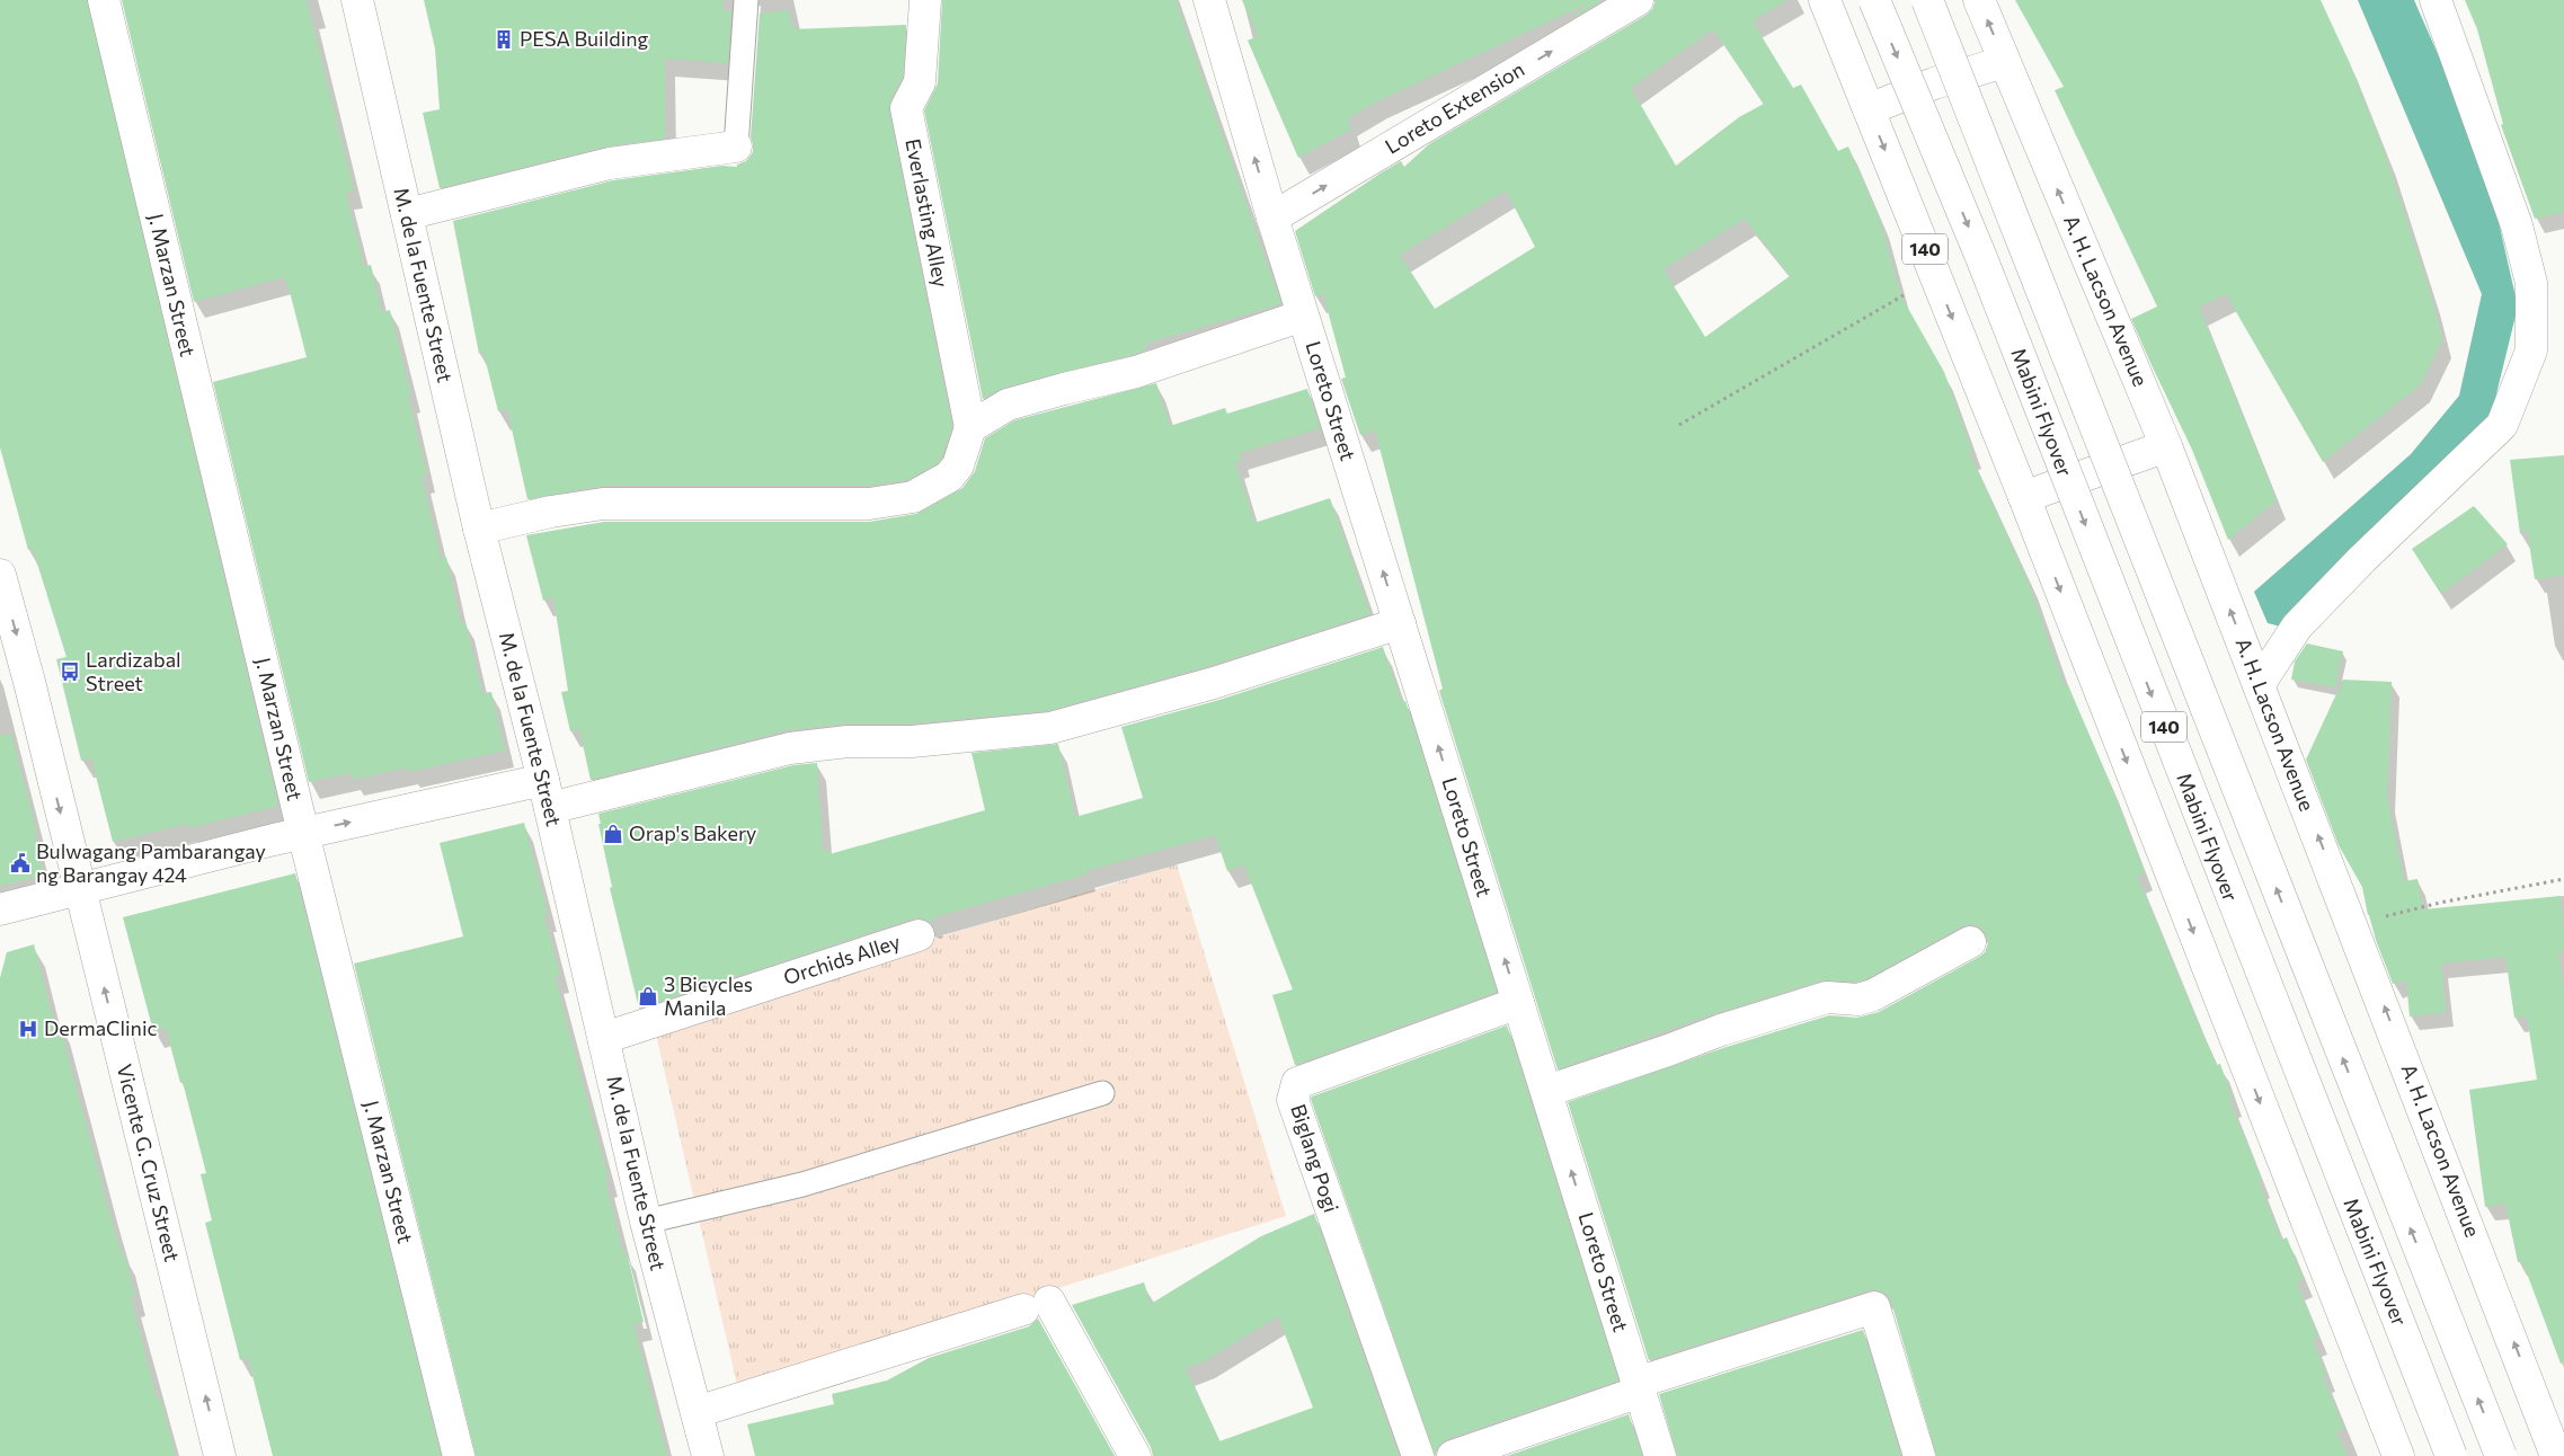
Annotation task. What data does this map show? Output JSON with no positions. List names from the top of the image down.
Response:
{
  "streets": {
    "street": [
      "Loreto Extension",
      "Everlasting Alley",
      "140",
      "J. Marzan Street",
      "M. de la Fuente Street",
      "A. H. Lacson Avenue",
      "Loreto Street",
      "Mabini Flyover",
      "Orchids Alley",
      "Biglang Pogi",
      "Vicente G. Cruz Street"
    ]
  },
  "crossings": [
    ["Loreto Extension", "Loreto Street"],
    ["M. de la Fuente Street", "Orchids Alley"],
    ["Loreto Street", "Biglang Pogi"]
  ],
  "one_way": ["Loreto Extension", "Loreto Street"],
  "places": {
    "building": ["PESA Building"],
    "bus stop": ["Lardizabal Street"],
    "shop": ["Orap's Bakery", "3 Bicycles Manila"],
    "public building": ["Bulwagang Pambarangay ng Barangay 424"],
    "hospital": ["DermaClinic"]
  }
}
